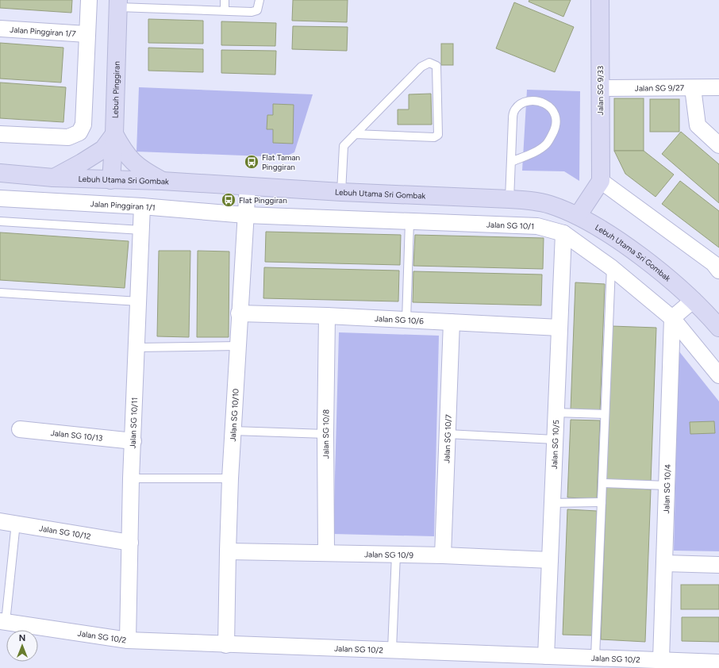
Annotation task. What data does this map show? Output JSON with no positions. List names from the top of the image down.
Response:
{
  "streets": {
    "street": [
      "Jalan Pinggiran 1/7",
      "Jalan SG 9/27",
      "Lebuh Pinggiran",
      "Jalan SG 9/33",
      "Lebuh Utama Sri Gombak",
      "Jalan Pinggiran 1/1",
      "Jalan SG 10/1",
      "Jalan SG 10/6",
      "Jalan SG 10/10",
      "Jalan SG 10/11",
      "Jalan SG 10/8",
      "Jalan SG 10/13",
      "Jalan SG 10/7",
      "Jalan SG 10/5",
      "Jalan SG 10/4",
      "Jalan SG 10/12",
      "Jalan SG 10/9",
      "Jalan SG 10/2"
    ]
  },
  "crossings": [
    ["Jalan SG 9/27", "Jalan SG 9/33"],
    ["Lebuh Pinggiran", "Lebuh Utama Sri Gombak"],
    ["Lebuh Utama Sri Gombak", "Jalan SG 10/10"],
    ["Jalan Pinggiran 1/1", "Jalan SG 10/1"],
    ["Jalan Pinggiran 1/1", "Jalan SG 10/10"],
    ["Jalan Pinggiran 1/1", "Jalan SG 10/11"],
    ["Jalan SG 10/1", "Jalan SG 10/10"],
    ["Jalan SG 10/1", "Jalan SG 10/5"],
    ["Jalan SG 10/1", "Jalan SG 10/4"],
    ["Jalan SG 10/6", "Jalan SG 10/10"],
    ["Jalan SG 10/6", "Jalan SG 10/8"],
    ["Jalan SG 10/6", "Jalan SG 10/7"],
    ["Jalan SG 10/6", "Jalan SG 10/5"],
    ["Jalan SG 10/10", "Jalan SG 10/9"],
    ["Jalan SG 10/10", "Jalan SG 10/2"],
    ["Jalan SG 10/11", "Jalan SG 10/13"],
    ["Jalan SG 10/11", "Jalan SG 10/12"],
    ["Jalan SG 10/11", "Jalan SG 10/2"],
    ["Jalan SG 10/8", "Jalan SG 10/9"],
    ["Jalan SG 10/7", "Jalan SG 10/9"],
    ["Jalan SG 10/5", "Jalan SG 10/9"],
    ["Jalan SG 10/5", "Jalan SG 10/2"],
    ["Jalan SG 10/4", "Jalan SG 10/2"]
  ],
  "places": {
    "bus stop": ["Flat Taman Pinggiran", "Flat Pinggiran"]
  },
  "north": "top"
}
